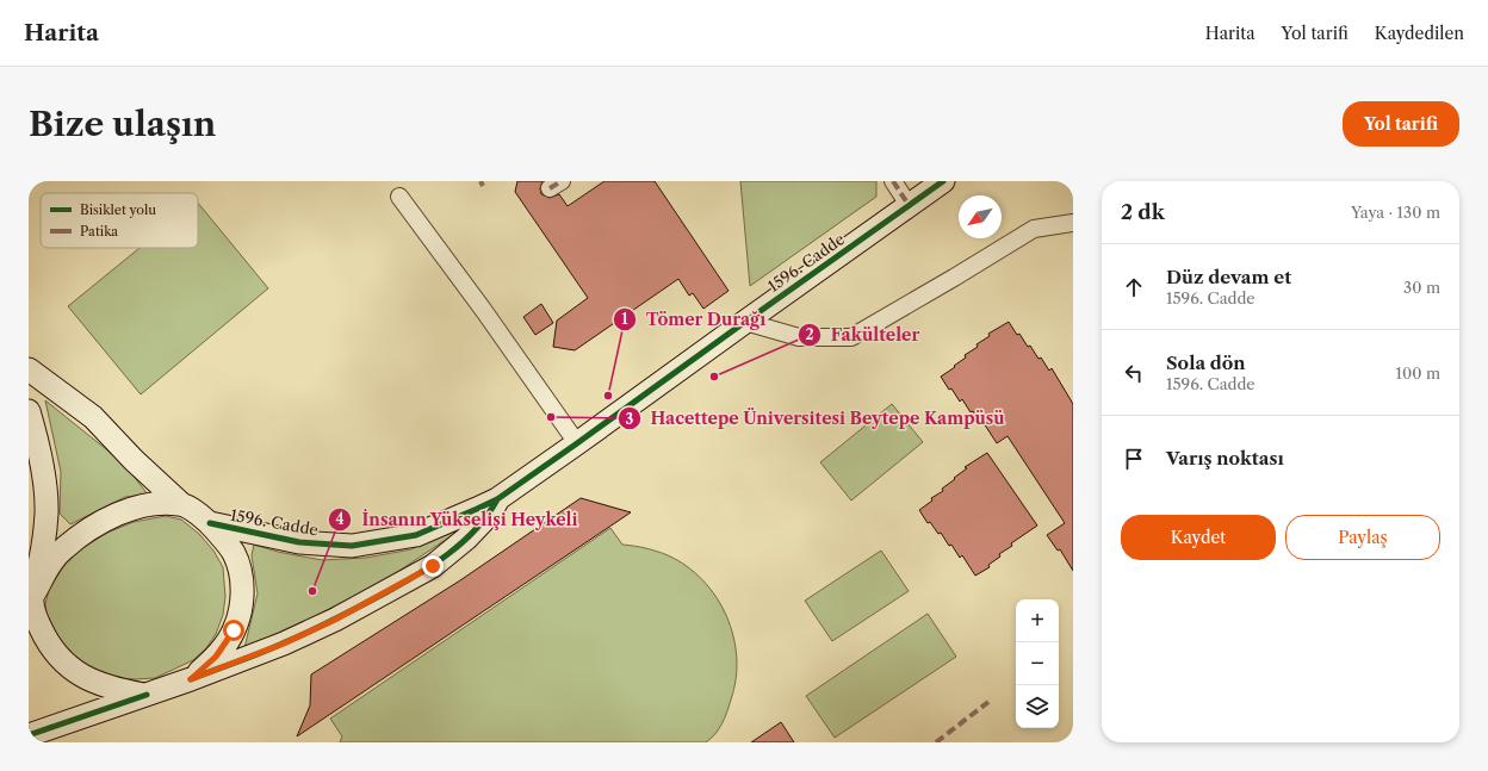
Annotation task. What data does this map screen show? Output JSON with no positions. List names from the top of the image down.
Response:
{
  "streets": {
    "street": ["1596. Cadde"]
  },
  "places": [
    "Fakülteler",
    "Tömer Durağı",
    "Hacettepe Üniversitesi Beytepe Kampüsü",
    "İnsanın Yükselişi Heykeli"
  ],
  "legend": ["Bisiklet yolu", "Patika"],
  "north": "bottom left",
  "page": {
    "header": "Harita",
    "nav": ["Harita", "Yol tarifi", "Kaydedilen"],
    "buttons": [
      "Yol tarifi",
      ["Kaydet", "Paylaş"]
    ],
    "title": "Bize ulaşın",
    "heading": ["2 dk", "Yaya · 130 m"],
    "list": [
      ["Düz devam et", "1596. Cadde", "30 m"],
      ["Sola dön", "1596. Cadde", "100 m"],
      "Varış noktası"
    ],
    "map_buttons": ["+", "−"]
  }
}
